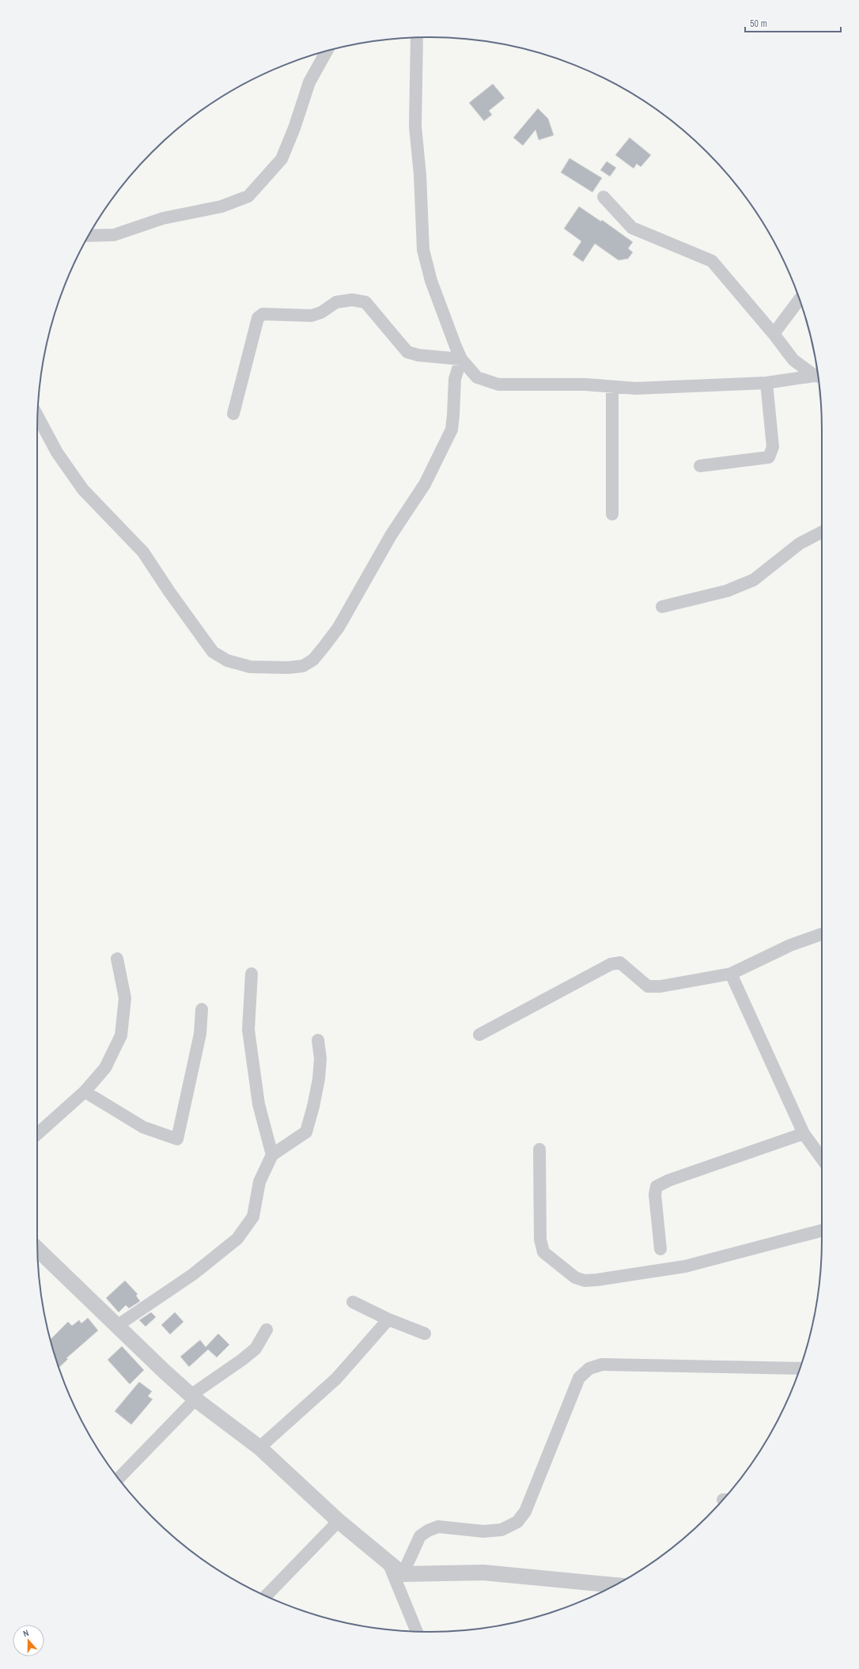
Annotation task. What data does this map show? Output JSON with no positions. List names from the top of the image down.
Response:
{
  "scale_bar": "50 m",
  "north": "top"
}
